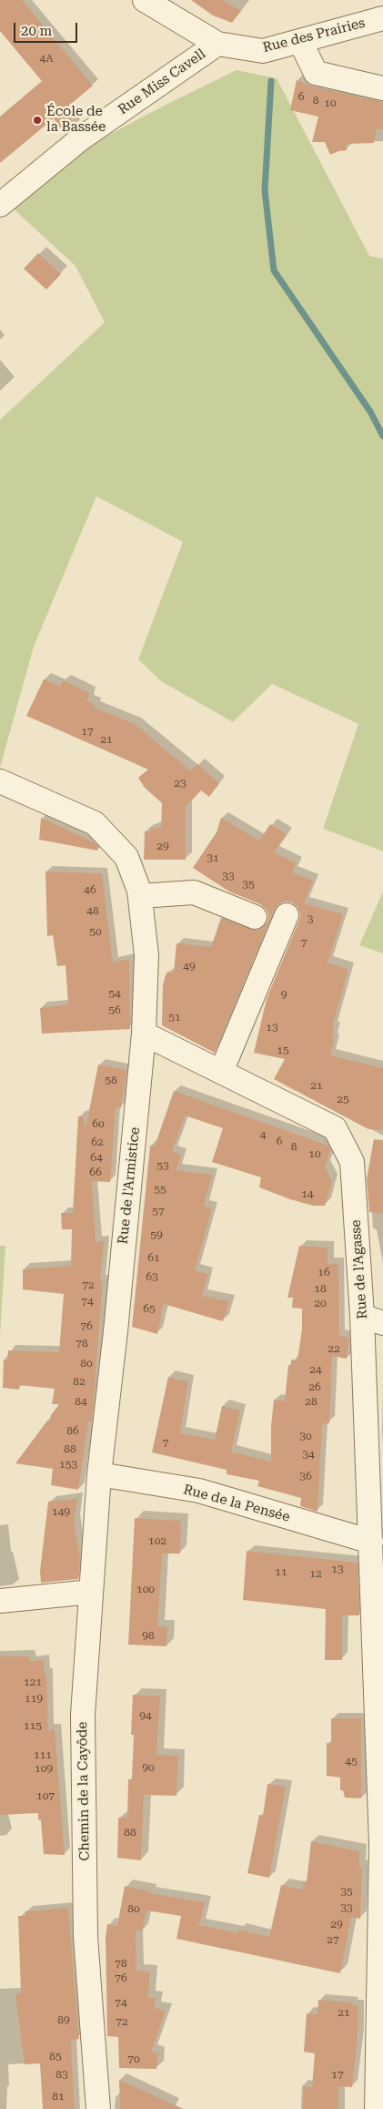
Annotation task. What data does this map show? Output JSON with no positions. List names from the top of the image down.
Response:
{
  "streets": {
    "street": [
      "Rue des Prairies",
      "Rue Miss Cavell",
      "Rue de l'Armistice",
      "Rue de l'Agasse",
      "Rue de la Pensée",
      "Chemin de la Cayôde"
    ]
  },
  "crossings": [
    ["Rue des Prairies", "Rue Miss Cavell"],
    ["Rue de l'Armistice", "Rue de l'Agasse"],
    ["Rue de l'Armistice", "Rue de la Pensée"],
    ["Rue de l'Armistice", "Chemin de la Cayôde"],
    ["Rue de l'Agasse", "Rue de la Pensée"],
    ["Rue de la Pensée", "Chemin de la Cayôde"]
  ],
  "places": ["École de la Bassée"],
  "house_numbers": [
    "4A",
    "6",
    "8",
    "10",
    "17",
    "21",
    "23",
    "29",
    "31",
    "33",
    "35",
    "46",
    "48",
    "3",
    "50",
    "7",
    "49",
    "54",
    "9",
    "56",
    "51",
    "13",
    "15",
    "58",
    "21",
    "25",
    "60",
    "4",
    "6",
    "62",
    "8",
    "10",
    "64",
    "53",
    "66",
    "55",
    "14",
    "57",
    "59",
    "61",
    "16",
    "63",
    "72",
    "18",
    "74",
    "20",
    "65",
    "76",
    "78",
    "22",
    "80",
    "24",
    "82",
    "26",
    "84",
    "28",
    "86",
    "30",
    "7",
    "88",
    "34",
    "153",
    "36",
    "149",
    "102",
    "13",
    "11",
    "12",
    "100",
    "98",
    "121",
    "119",
    "94",
    "115",
    "111",
    "45",
    "90",
    "109",
    "107",
    "88",
    "35",
    "33",
    "80",
    "29",
    "27",
    "78",
    "76",
    "74",
    "21",
    "89",
    "72",
    "85",
    "70",
    "83",
    "17",
    "81"
  ],
  "scale_bar": "20 m"
}
